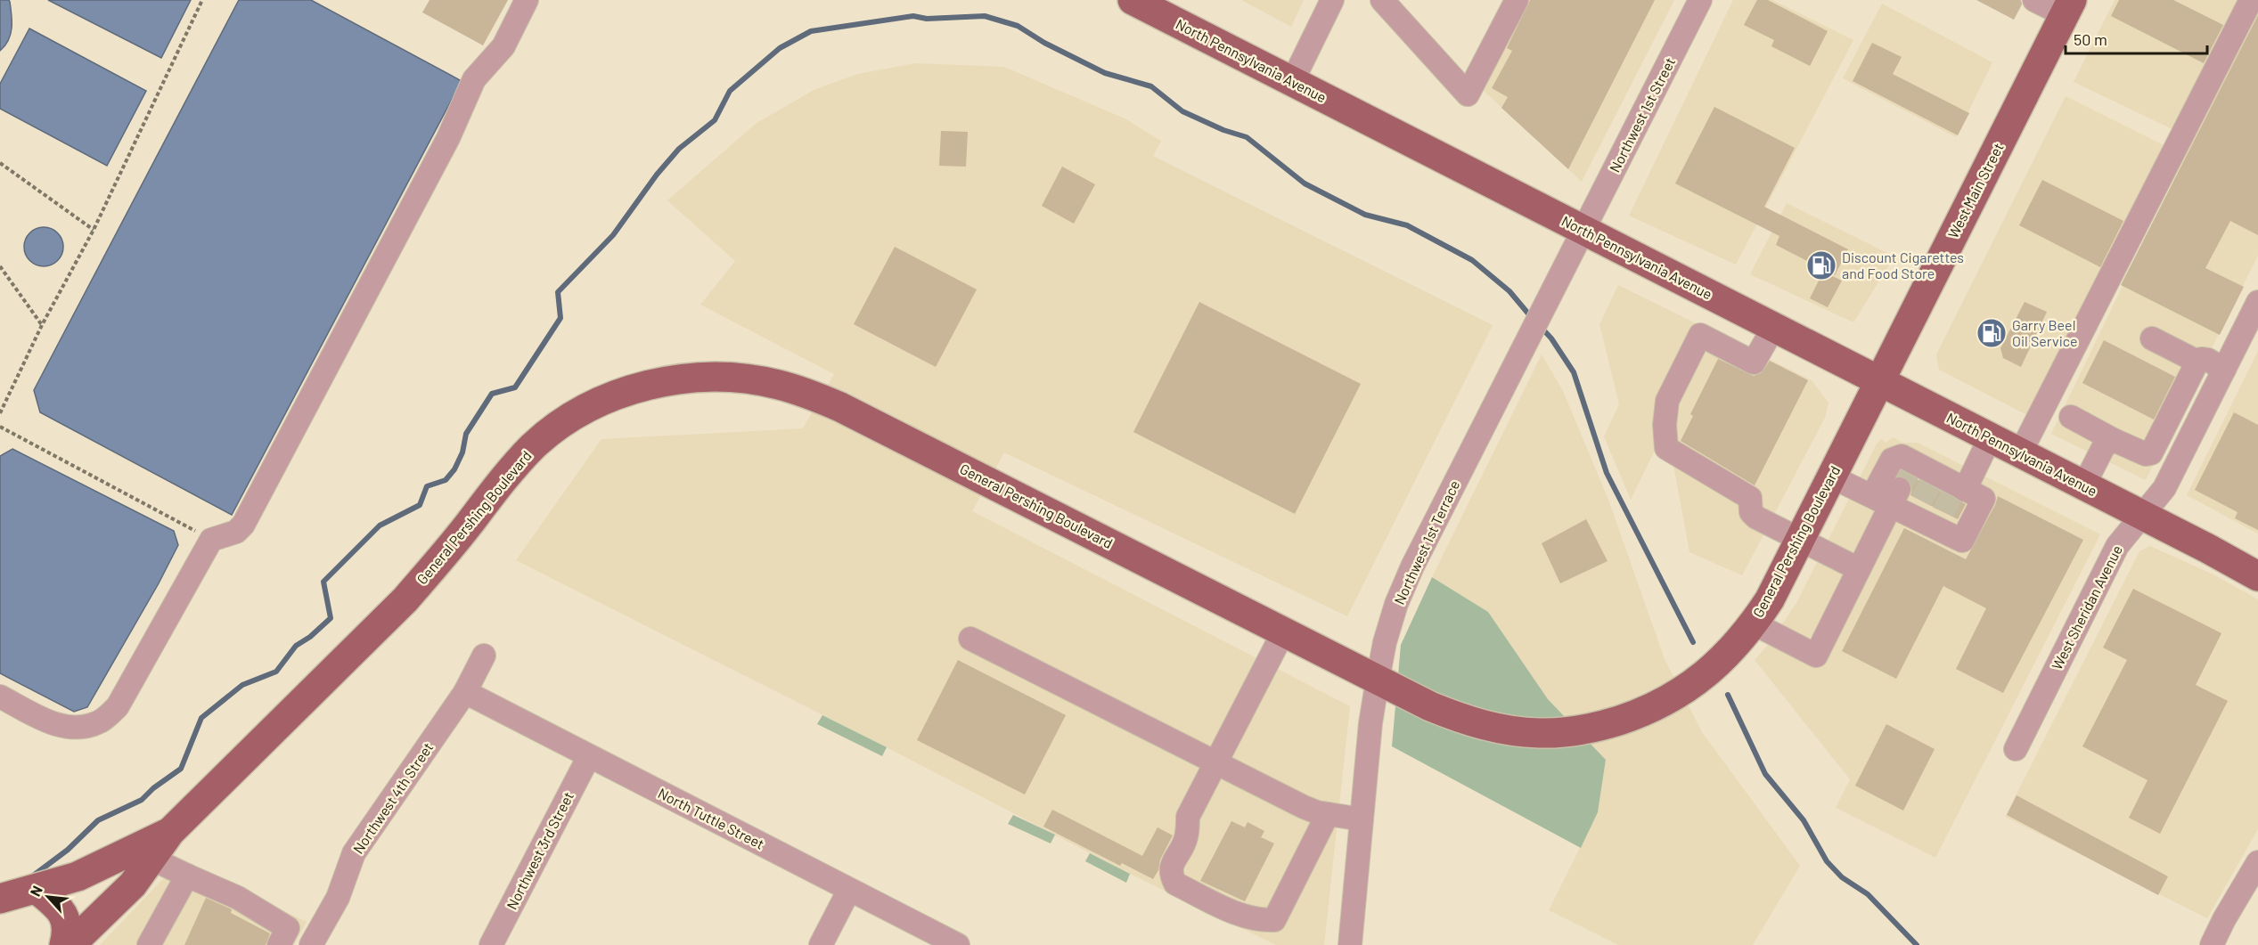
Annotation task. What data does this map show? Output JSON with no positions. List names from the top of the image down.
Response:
{
  "streets": {
    "main road": ["North Pennsylvania Avenue", "West Main Street", "General Pershing Boulevard"],
    "street": [
      "Northwest 1st Street",
      "Northwest 1st Terrace",
      "West Sheridan Avenue",
      "Northwest 4th Street",
      "North Tuttle Street",
      "Northwest 3rd Street"
    ]
  },
  "crossings": [
    ["North Pennsylvania Avenue", "Northwest 1st Street"],
    ["North Pennsylvania Avenue", "West Main Street"],
    ["North Pennsylvania Avenue", "General Pershing Boulevard"],
    ["North Pennsylvania Avenue", "Northwest 1st Terrace"],
    ["North Pennsylvania Avenue", "West Sheridan Avenue"],
    ["Northwest 1st Street", "Northwest 1st Terrace"],
    ["West Main Street", "General Pershing Boulevard"],
    ["General Pershing Boulevard", "Northwest 1st Terrace"],
    ["Northwest 4th Street", "North Tuttle Street"],
    ["North Tuttle Street", "Northwest 3rd Street"]
  ],
  "places": {
    "fuel station": ["Discount Cigarettes and Food Store", "Garry Beel Oil Service"]
  },
  "scale_bar": "50 m",
  "north": "top left"
}
